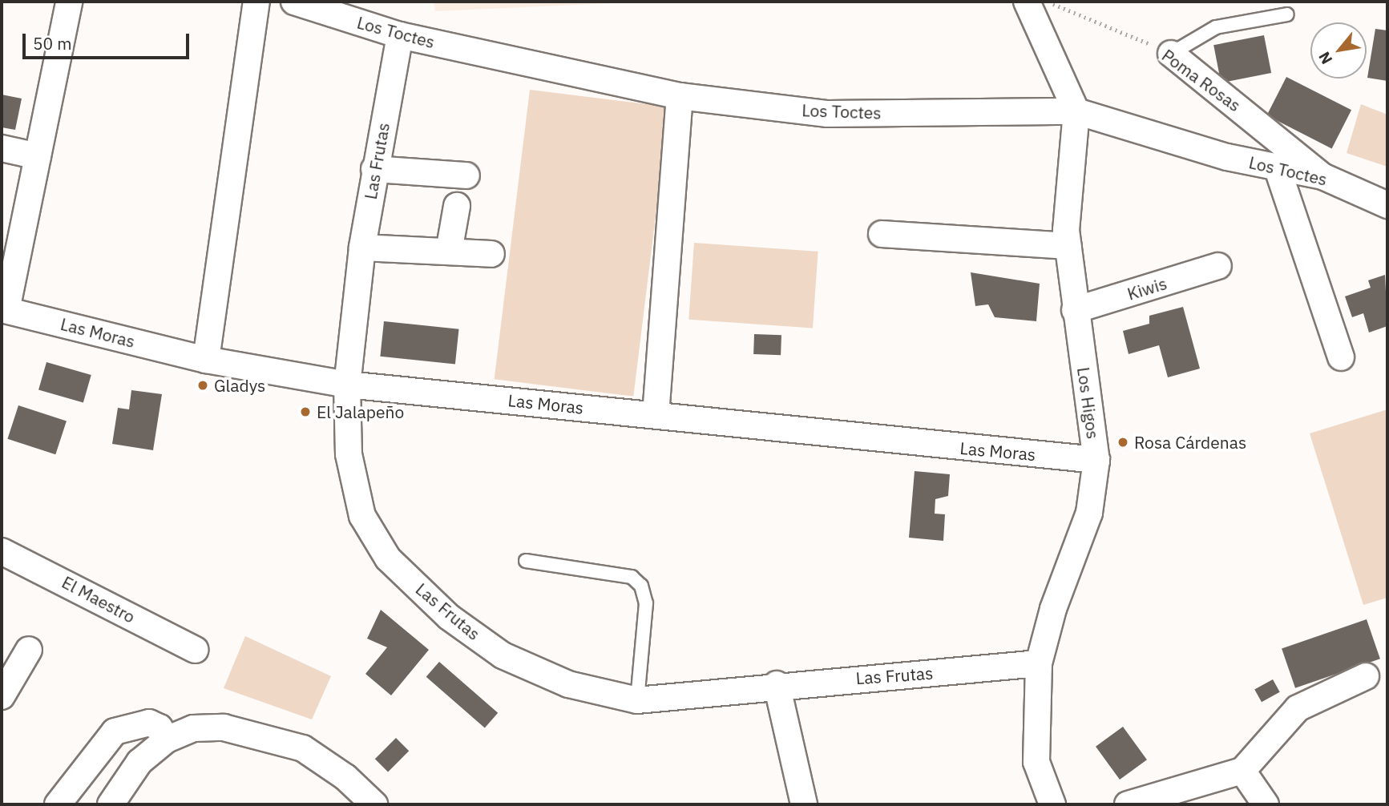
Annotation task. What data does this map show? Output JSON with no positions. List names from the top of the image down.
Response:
{
  "streets": {
    "street": [
      "Los Toctes",
      "Poma Rosas",
      "Las Frutas",
      "Kiwis",
      "Las Moras",
      "Los Higos",
      "El Maestro"
    ]
  },
  "crossings": [
    ["Los Toctes", "Poma Rosas"],
    ["Los Toctes", "Las Frutas"],
    ["Los Toctes", "Los Higos"],
    ["Poma Rosas", "Los Higos"],
    ["Las Frutas", "Las Moras"],
    ["Las Frutas", "Los Higos"],
    ["Kiwis", "Los Higos"],
    ["Las Moras", "Los Higos"]
  ],
  "places": ["Gladys", "El Jalapeño", "Rosa Cárdenas"],
  "scale_bar": "50 m",
  "north": "bottom left"
}
